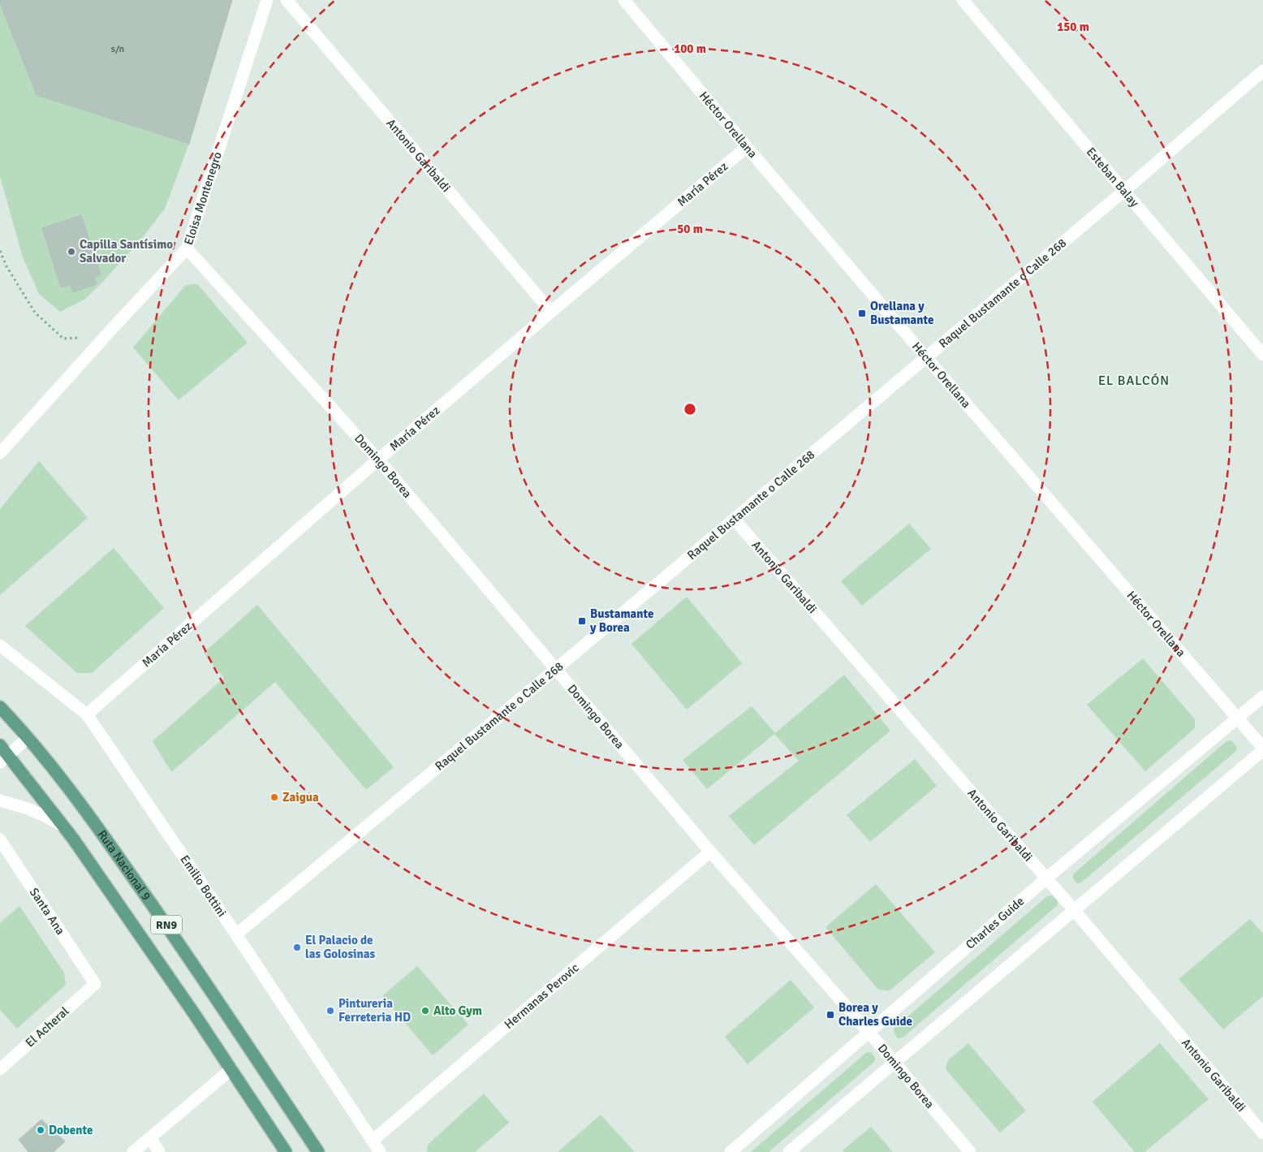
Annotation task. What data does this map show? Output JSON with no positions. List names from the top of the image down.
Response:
{
  "streets": {
    "main road": ["Ruta Nacional 9", "RN9"],
    "street": [
      "Héctor Orellana",
      "Antonio Garibaldi",
      "Esteban Balay",
      "María Pérez",
      "Eloisa Montenegro",
      "Raquel Bustamante o Calle 268",
      "Domingo Borea",
      "Emilio Bottini",
      "Santa Ana",
      "Charles Guide",
      "Hermanas Perovic",
      "El Acheral"
    ]
  },
  "crossings": [
    ["Héctor Orellana", "María Pérez"],
    ["Héctor Orellana", "Raquel Bustamante o Calle 268"],
    ["Héctor Orellana", "Charles Guide"],
    ["Antonio Garibaldi", "María Pérez"],
    ["Antonio Garibaldi", "Raquel Bustamante o Calle 268"],
    ["Antonio Garibaldi", "Charles Guide"],
    ["Esteban Balay", "Raquel Bustamante o Calle 268"],
    ["María Pérez", "Domingo Borea"],
    ["María Pérez", "Emilio Bottini"],
    ["Eloisa Montenegro", "Domingo Borea"],
    ["Raquel Bustamante o Calle 268", "Domingo Borea"],
    ["Raquel Bustamante o Calle 268", "Emilio Bottini"],
    ["Domingo Borea", "Charles Guide"],
    ["Domingo Borea", "Hermanas Perovic"],
    ["Emilio Bottini", "Hermanas Perovic"],
    ["Santa Ana", "El Acheral"]
  ],
  "districts": ["EL BALCÓN"],
  "places": {
    "other": [
      "Capilla Santísimo Salvador",
      "Zaigua",
      "El Palacio de las Golosinas",
      "Pintureria Ferreteria HD",
      "Alto Gym",
      "Dobente"
    ],
    "transit": ["Orellana y Bustamante", "Bustamante y Borea", "Borea y Charles Guide"]
  },
  "house_numbers": ["s/n"],
  "rings": ["150 m", "100 m", "50 m"]
}
